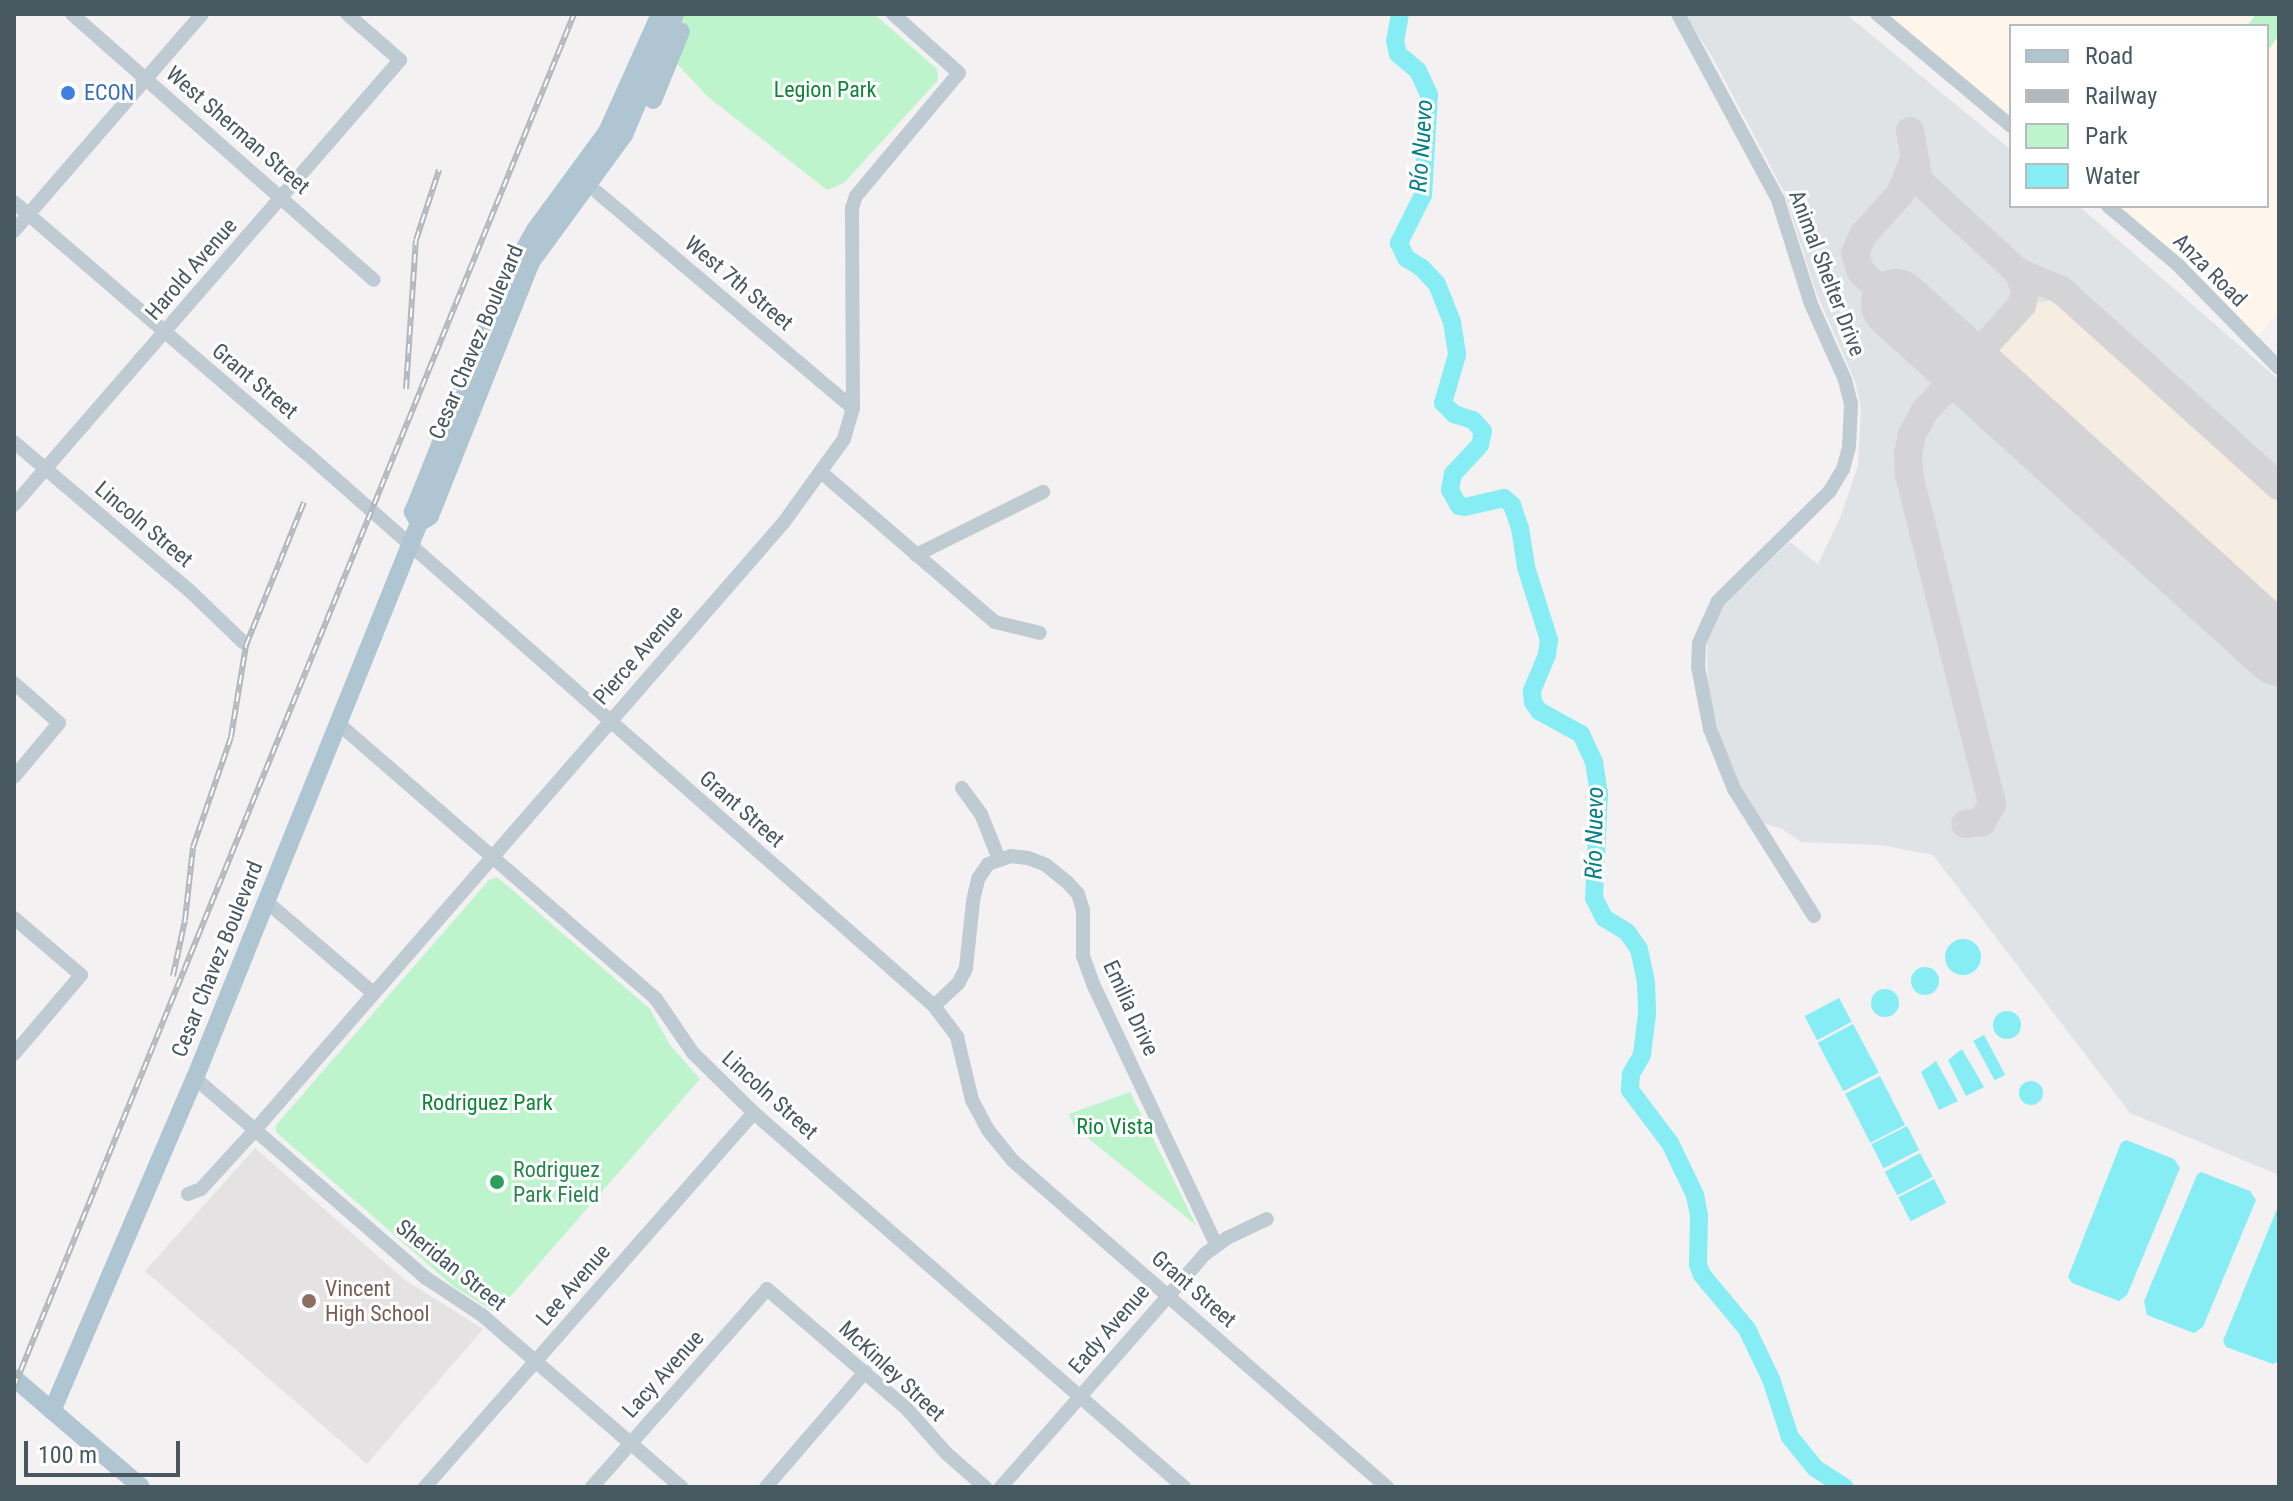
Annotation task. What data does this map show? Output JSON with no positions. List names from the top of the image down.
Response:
{
  "streets": {
    "main road": ["Cesar Chavez Boulevard"],
    "street": [
      "West Sherman Street",
      "Harold Avenue",
      "Anza Road",
      "Animal Shelter Drive",
      "West 7th Street",
      "Grant Street",
      "Lincoln Street",
      "Pierce Avenue",
      "Emilia Drive",
      "Sheridan Street",
      "Lee Avenue",
      "Eady Avenue",
      "McKinley Street",
      "Lacy Avenue"
    ]
  },
  "crossings": [
    ["West Sherman Street", "Harold Avenue"],
    ["Harold Avenue", "Grant Street"],
    ["Harold Avenue", "Lincoln Street"],
    ["West 7th Street", "Pierce Avenue"],
    ["Cesar Chavez Boulevard", "Grant Street"],
    ["Cesar Chavez Boulevard", "Lincoln Street"],
    ["Cesar Chavez Boulevard", "Sheridan Street"],
    ["Grant Street", "Pierce Avenue"],
    ["Grant Street", "Eady Avenue"],
    ["Lincoln Street", "Pierce Avenue"],
    ["Lincoln Street", "Lee Avenue"],
    ["Lincoln Street", "Eady Avenue"],
    ["Pierce Avenue", "Sheridan Street"],
    ["Emilia Drive", "Eady Avenue"],
    ["Sheridan Street", "Lee Avenue"],
    ["Sheridan Street", "Lacy Avenue"],
    ["McKinley Street", "Lacy Avenue"]
  ],
  "water": ["Río Nuevo"],
  "parks": ["Legion Park", "Rodriguez Park", "Rio Vista"],
  "places": ["ECON", "Rodriguez Park Field", "Vincent High School"],
  "legend": [
    "Road",
    "Railway",
    "Park",
    "Water"
  ],
  "scale_bar": "100 m"
}
